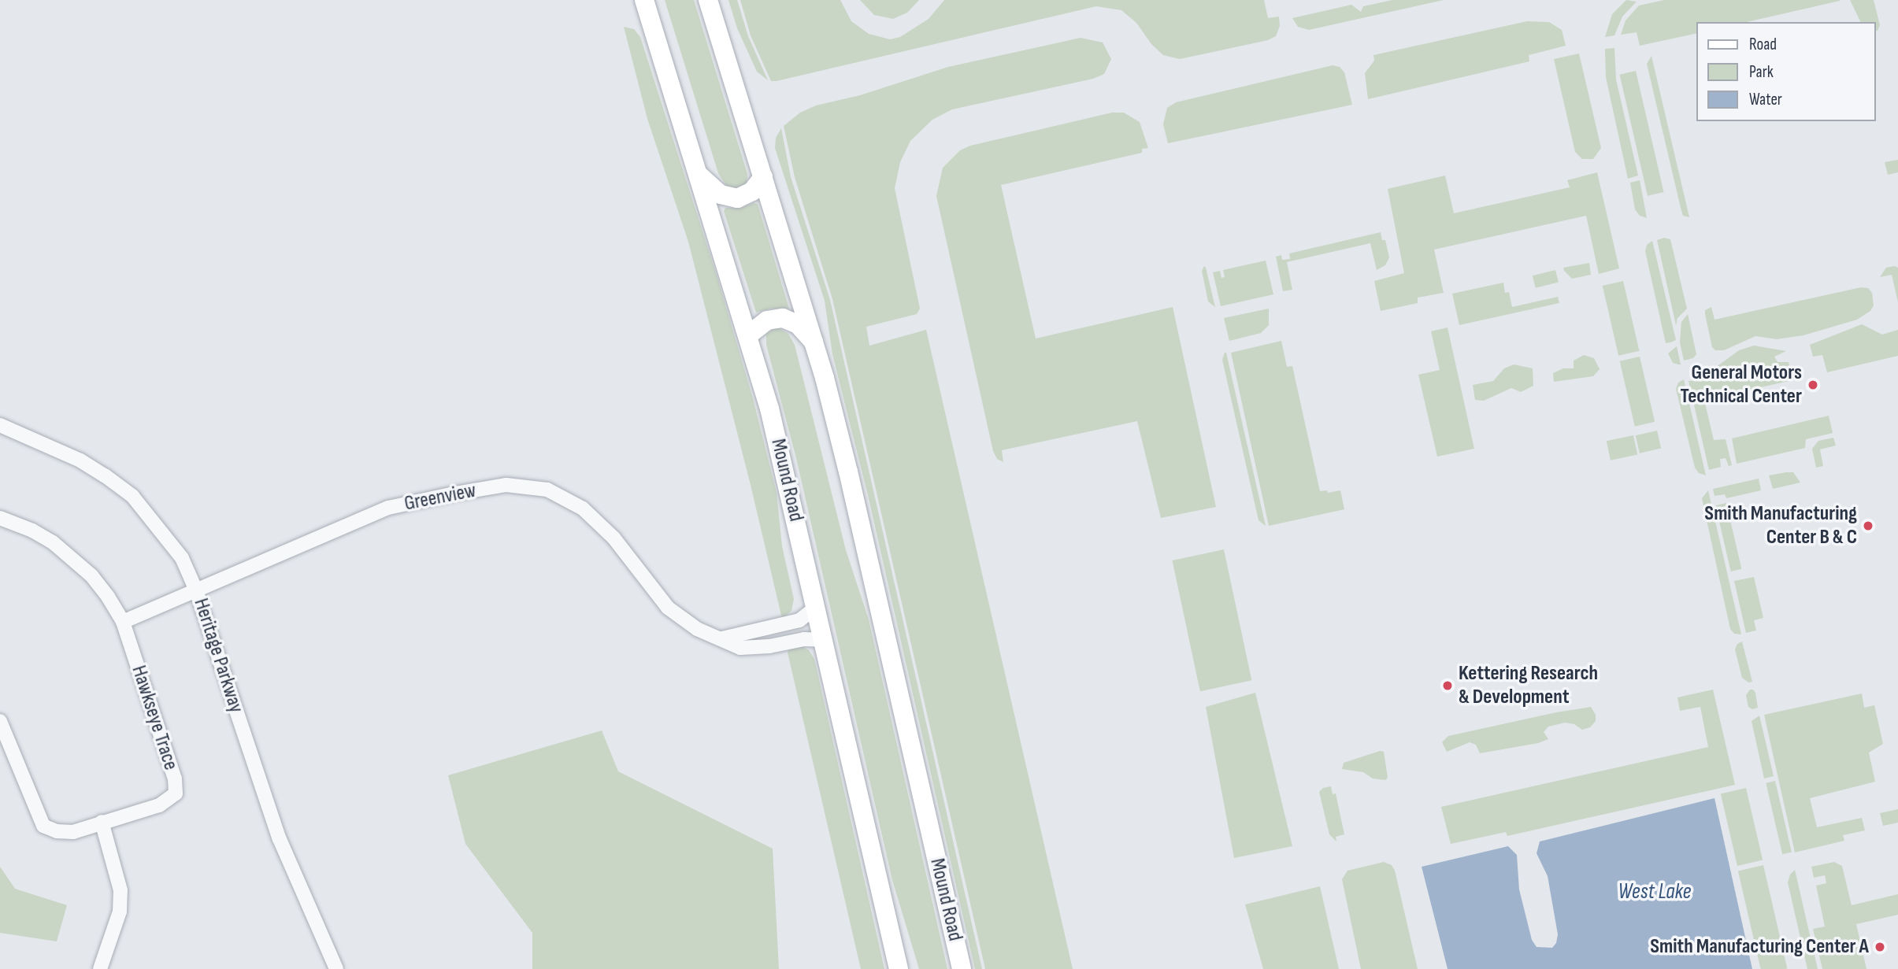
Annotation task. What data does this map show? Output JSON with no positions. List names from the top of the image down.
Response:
{
  "streets": {
    "main road": ["Mound Road"],
    "street": ["Greenview", "Heritage Parkway", "Hawkseye Trace"]
  },
  "crossings": [
    ["Mound Road", "Greenview"],
    ["Greenview", "Heritage Parkway"],
    ["Greenview", "Hawkseye Trace"]
  ],
  "water": ["West Lake"],
  "places": [
    "General Motors Technical Center",
    "Smith Manufacturing Center B & C",
    "Kettering Research & Development",
    "Smith Manufacturing Center A"
  ],
  "legend": ["Road", "Park", "Water"]
}
